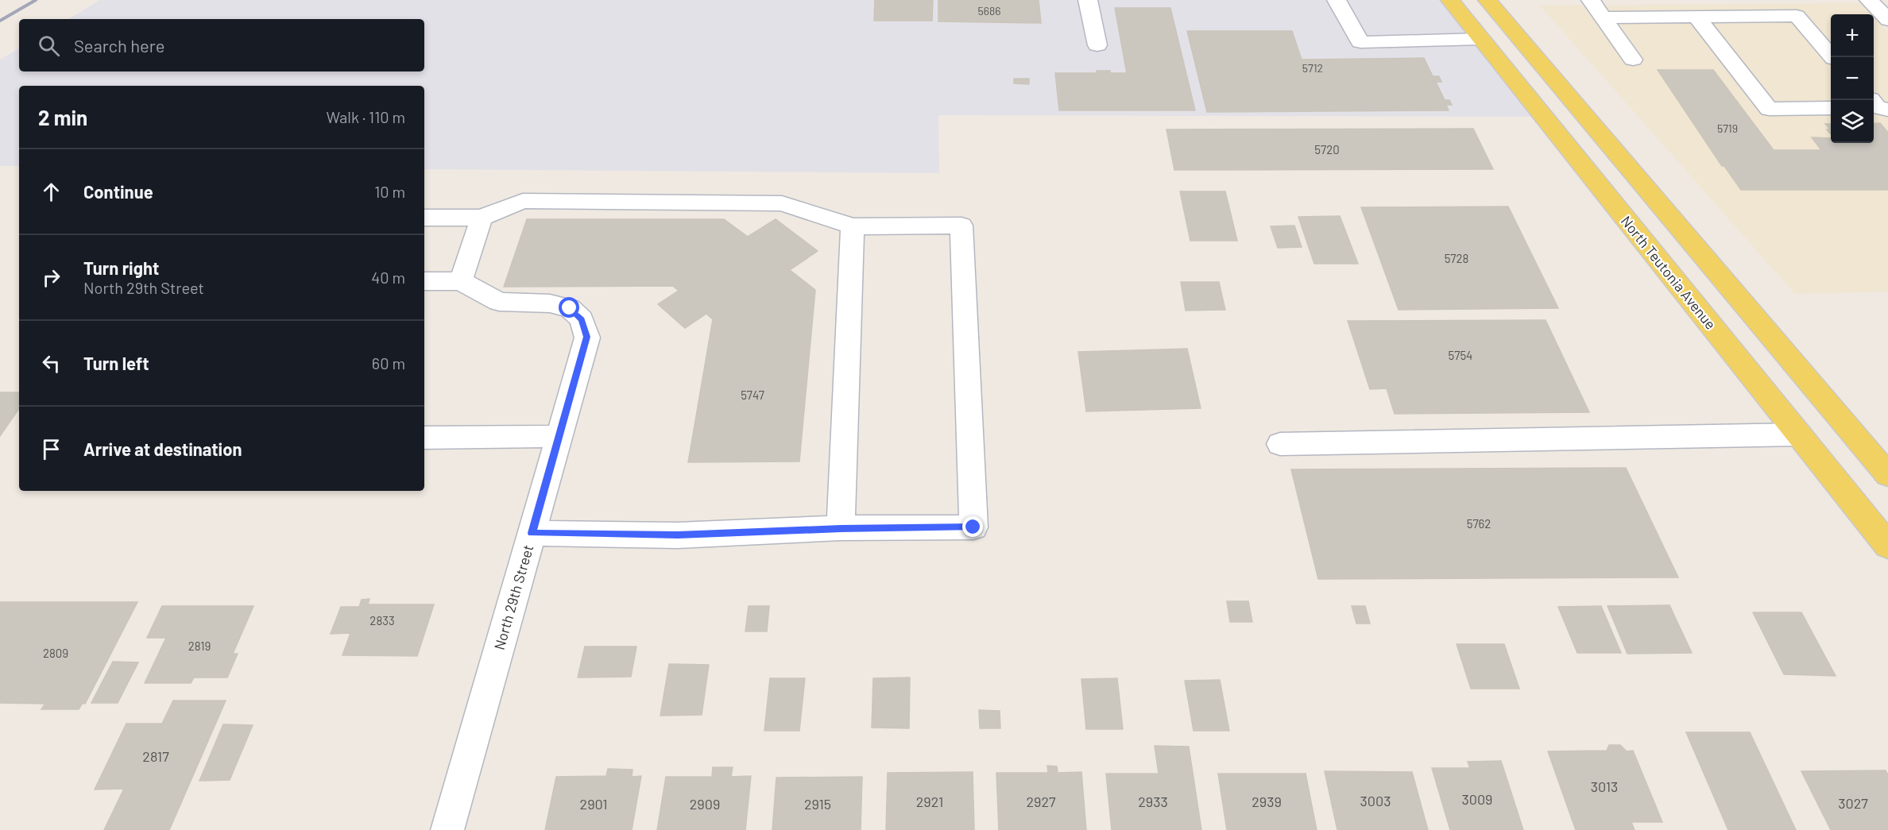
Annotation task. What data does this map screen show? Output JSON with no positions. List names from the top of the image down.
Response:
{
  "streets": {
    "main road": ["North Teutonia Avenue"],
    "street": ["North 29th Street"]
  },
  "house_numbers": [
    "5686",
    "5712",
    "5719",
    "5720",
    "5728",
    "5754",
    "5747",
    "5762",
    "2833",
    "2819",
    "2809",
    "2817",
    "3013",
    "3009",
    "3003",
    "2921",
    "2927",
    "2933",
    "2939",
    "3027",
    "2901",
    "2909",
    "2915"
  ],
  "page": {
    "map_buttons": ["+", "−"],
    "search": "Search here",
    "heading": ["2 min", "Walk · 110 m"],
    "list": [
      ["Continue", "10 m"],
      ["Turn right", "North 29th Street", "40 m"],
      ["Turn left", "60 m"],
      "Arrive at destination"
    ]
  }
}
